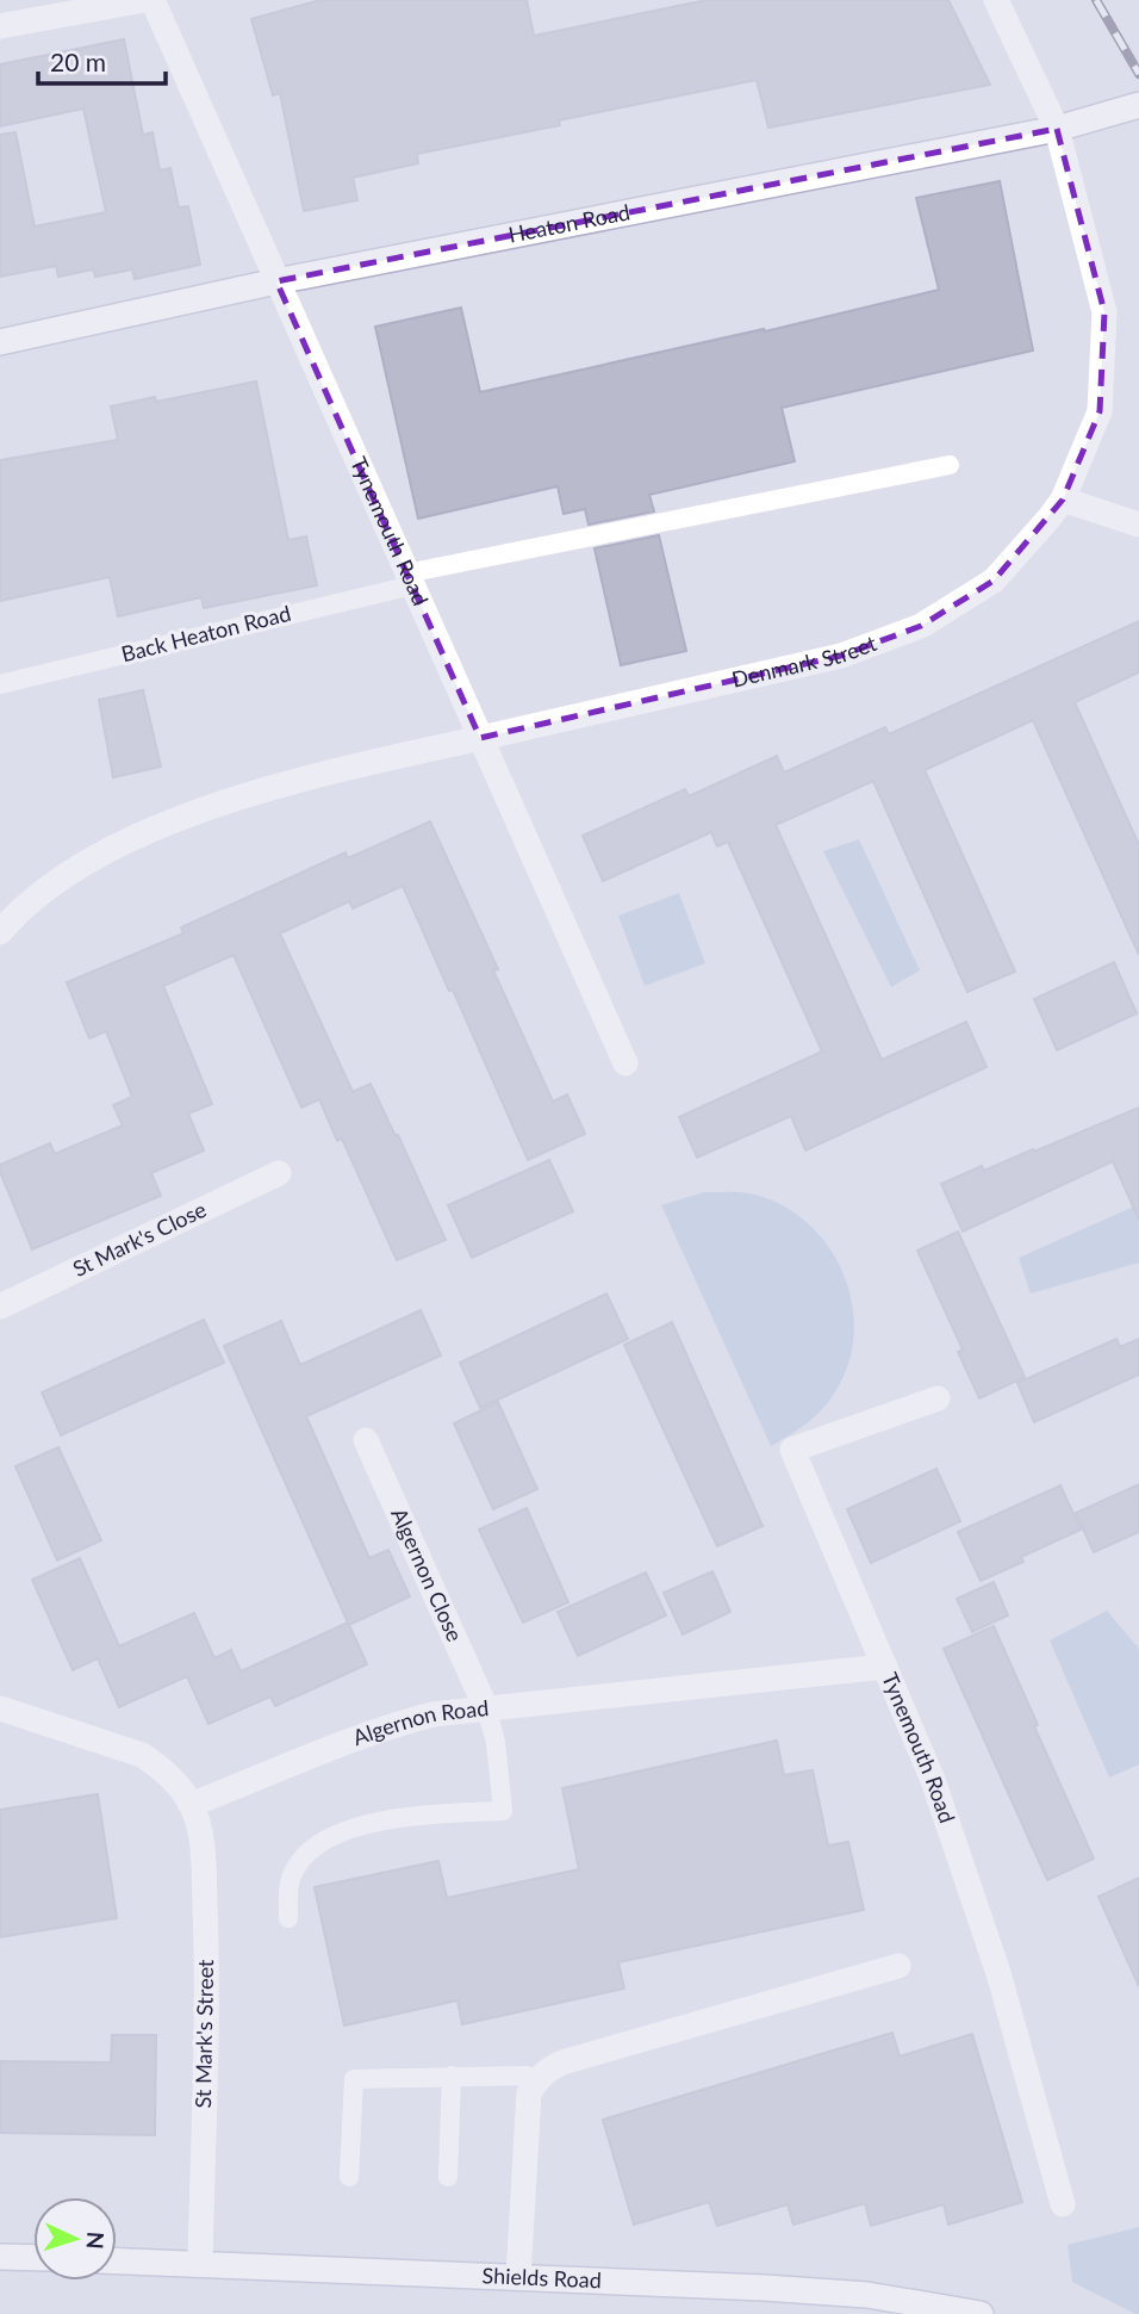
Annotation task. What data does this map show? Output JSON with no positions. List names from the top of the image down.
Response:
{
  "streets": {
    "street": [
      "Heaton Road",
      "Tynemouth Road",
      "Denmark Street",
      "St Mark's Close",
      "Algernon Close",
      "Algernon Road",
      "St Mark's Street",
      "Shields Road"
    ],
    "lane": ["Back Heaton Road"]
  },
  "crossings": [
    ["Heaton Road", "Tynemouth Road"],
    ["Heaton Road", "Denmark Street"],
    ["Tynemouth Road", "Back Heaton Road"],
    ["Tynemouth Road", "Denmark Street"],
    ["Tynemouth Road", "Algernon Road"],
    ["Algernon Close", "Algernon Road"],
    ["Algernon Road", "St Mark's Street"],
    ["St Mark's Street", "Shields Road"]
  ],
  "scale_bar": "20 m",
  "north": "right"
}
